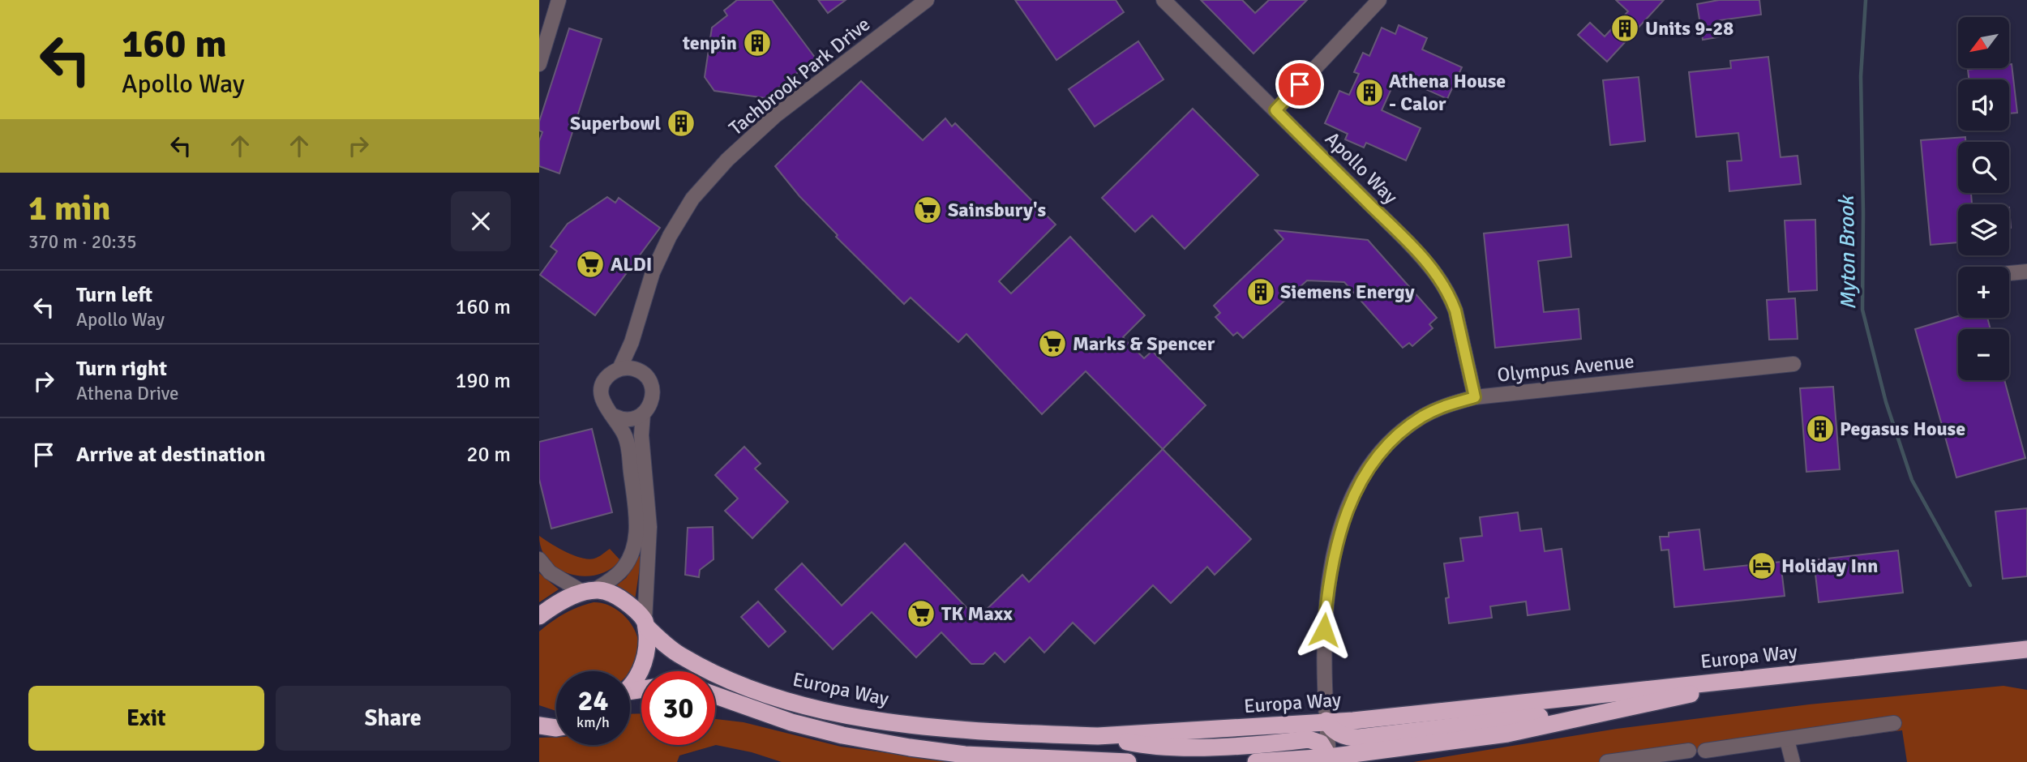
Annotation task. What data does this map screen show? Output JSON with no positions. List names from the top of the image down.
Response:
{
  "streets": {
    "highway": ["Europa Way"],
    "street": ["Tachbrook Park Drive", "Apollo Way", "Olympus Avenue"]
  },
  "crossings": [
    ["Apollo Way", "Olympus Avenue"],
    ["Olympus Avenue", "Europa Way"]
  ],
  "water": ["Myton Brook"],
  "places": {
    "building": [
      "Units 9-28",
      "tenpin",
      "Athena House - Calor",
      "Superbowl",
      "Siemens Energy",
      "Pegasus House"
    ],
    "supermarket": [
      "Sainsbury's",
      "ALDI",
      "Marks & Spencer",
      "TK Maxx"
    ],
    "hotel": ["Holiday Inn"]
  },
  "north": "bottom left",
  "page": {
    "turn": ["160 m", "Apollo Way"],
    "map_buttons": ["+", "−"],
    "heading": ["1 min", "370 m · 20:35"],
    "list": [
      {
        "name": "Turn left",
        "note": "Apollo Way",
        "value": "160 m"
      },
      {
        "name": "Turn right",
        "note": "Athena Drive",
        "value": "190 m"
      },
      {
        "name": "Arrive at destination",
        "value": "20 m"
      }
    ],
    "speed": "24 km/h",
    "limit": "30",
    "buttons": ["Exit", "Share"]
  }
}
